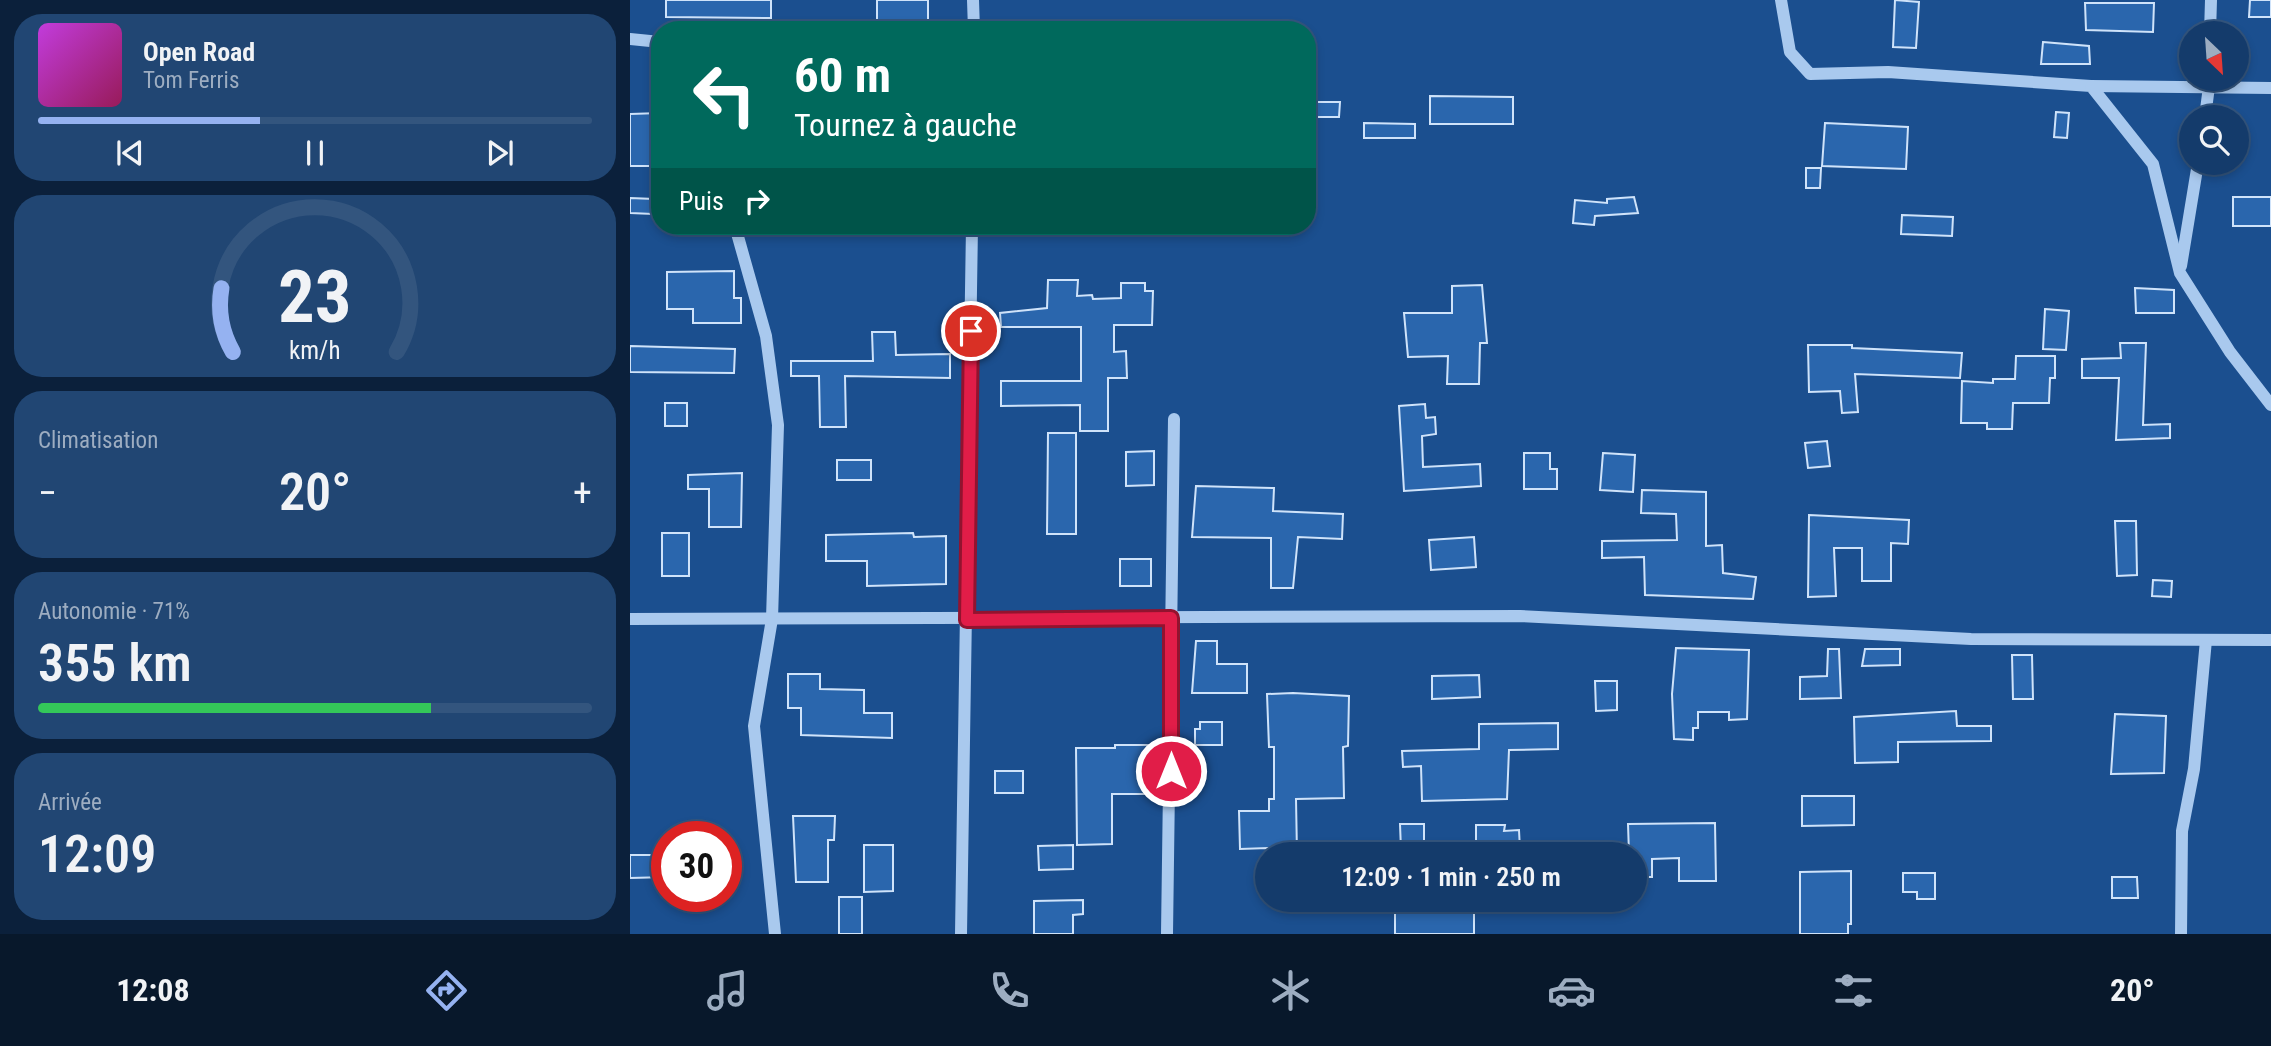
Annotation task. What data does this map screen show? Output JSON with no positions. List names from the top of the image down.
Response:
{
  "north": "bottom right",
  "page": {
    "turn": ["60 m", "Tournez à gauche"],
    "song": ["Open Road", "Tom Ferris"],
    "then": "Puis",
    "tile": [
      "Climatisation",
      ["Autonomie · 71%", "355 km"],
      ["Arrivée", "12:09"]
    ],
    "heat": ["−", "20°", "+"],
    "limit": "30",
    "trip": "12:09 · 1 min · 250 m",
    "tabs": ["12:08", "20°"],
    "gauge": ["23", "km/h"]
  }
}
